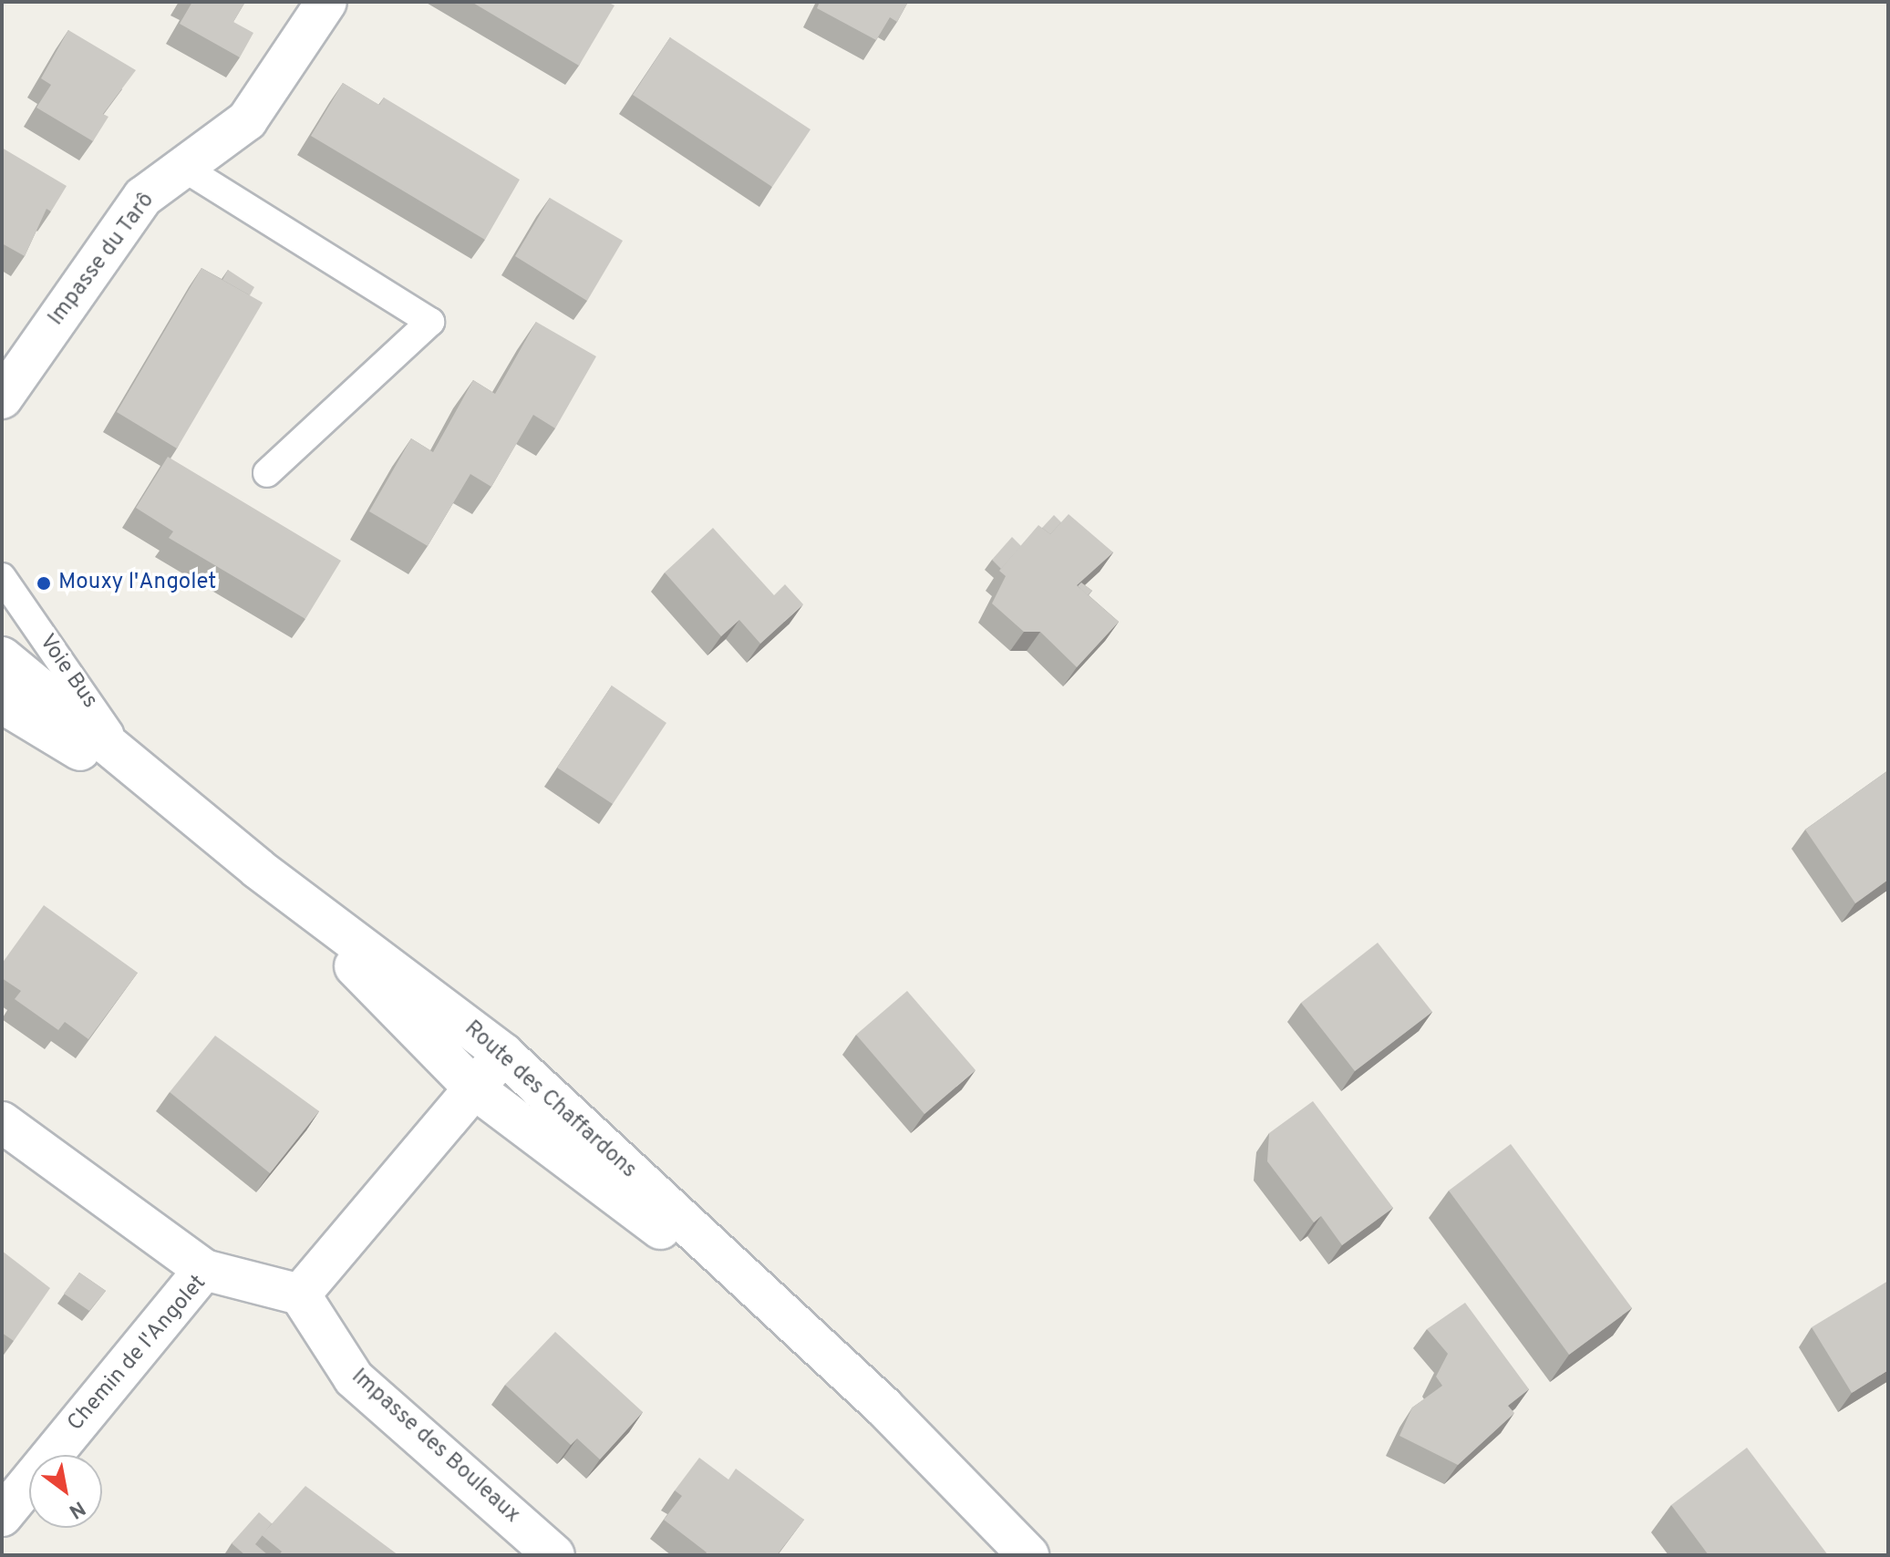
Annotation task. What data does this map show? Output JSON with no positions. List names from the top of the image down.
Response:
{
  "streets": {
    "main road": [
      "Impasse du Tarô",
      "Route des Chaffardons",
      "Chemin de l'Angolet",
      "Impasse des Bouleaux"
    ],
    "lane": ["Voie Bus"]
  },
  "crossings": [
    ["Voie Bus", "Route des Chaffardons"],
    ["Chemin de l'Angolet", "Impasse des Bouleaux"]
  ],
  "places": ["Mouxy l'Angolet"],
  "north": "bottom right"
}
